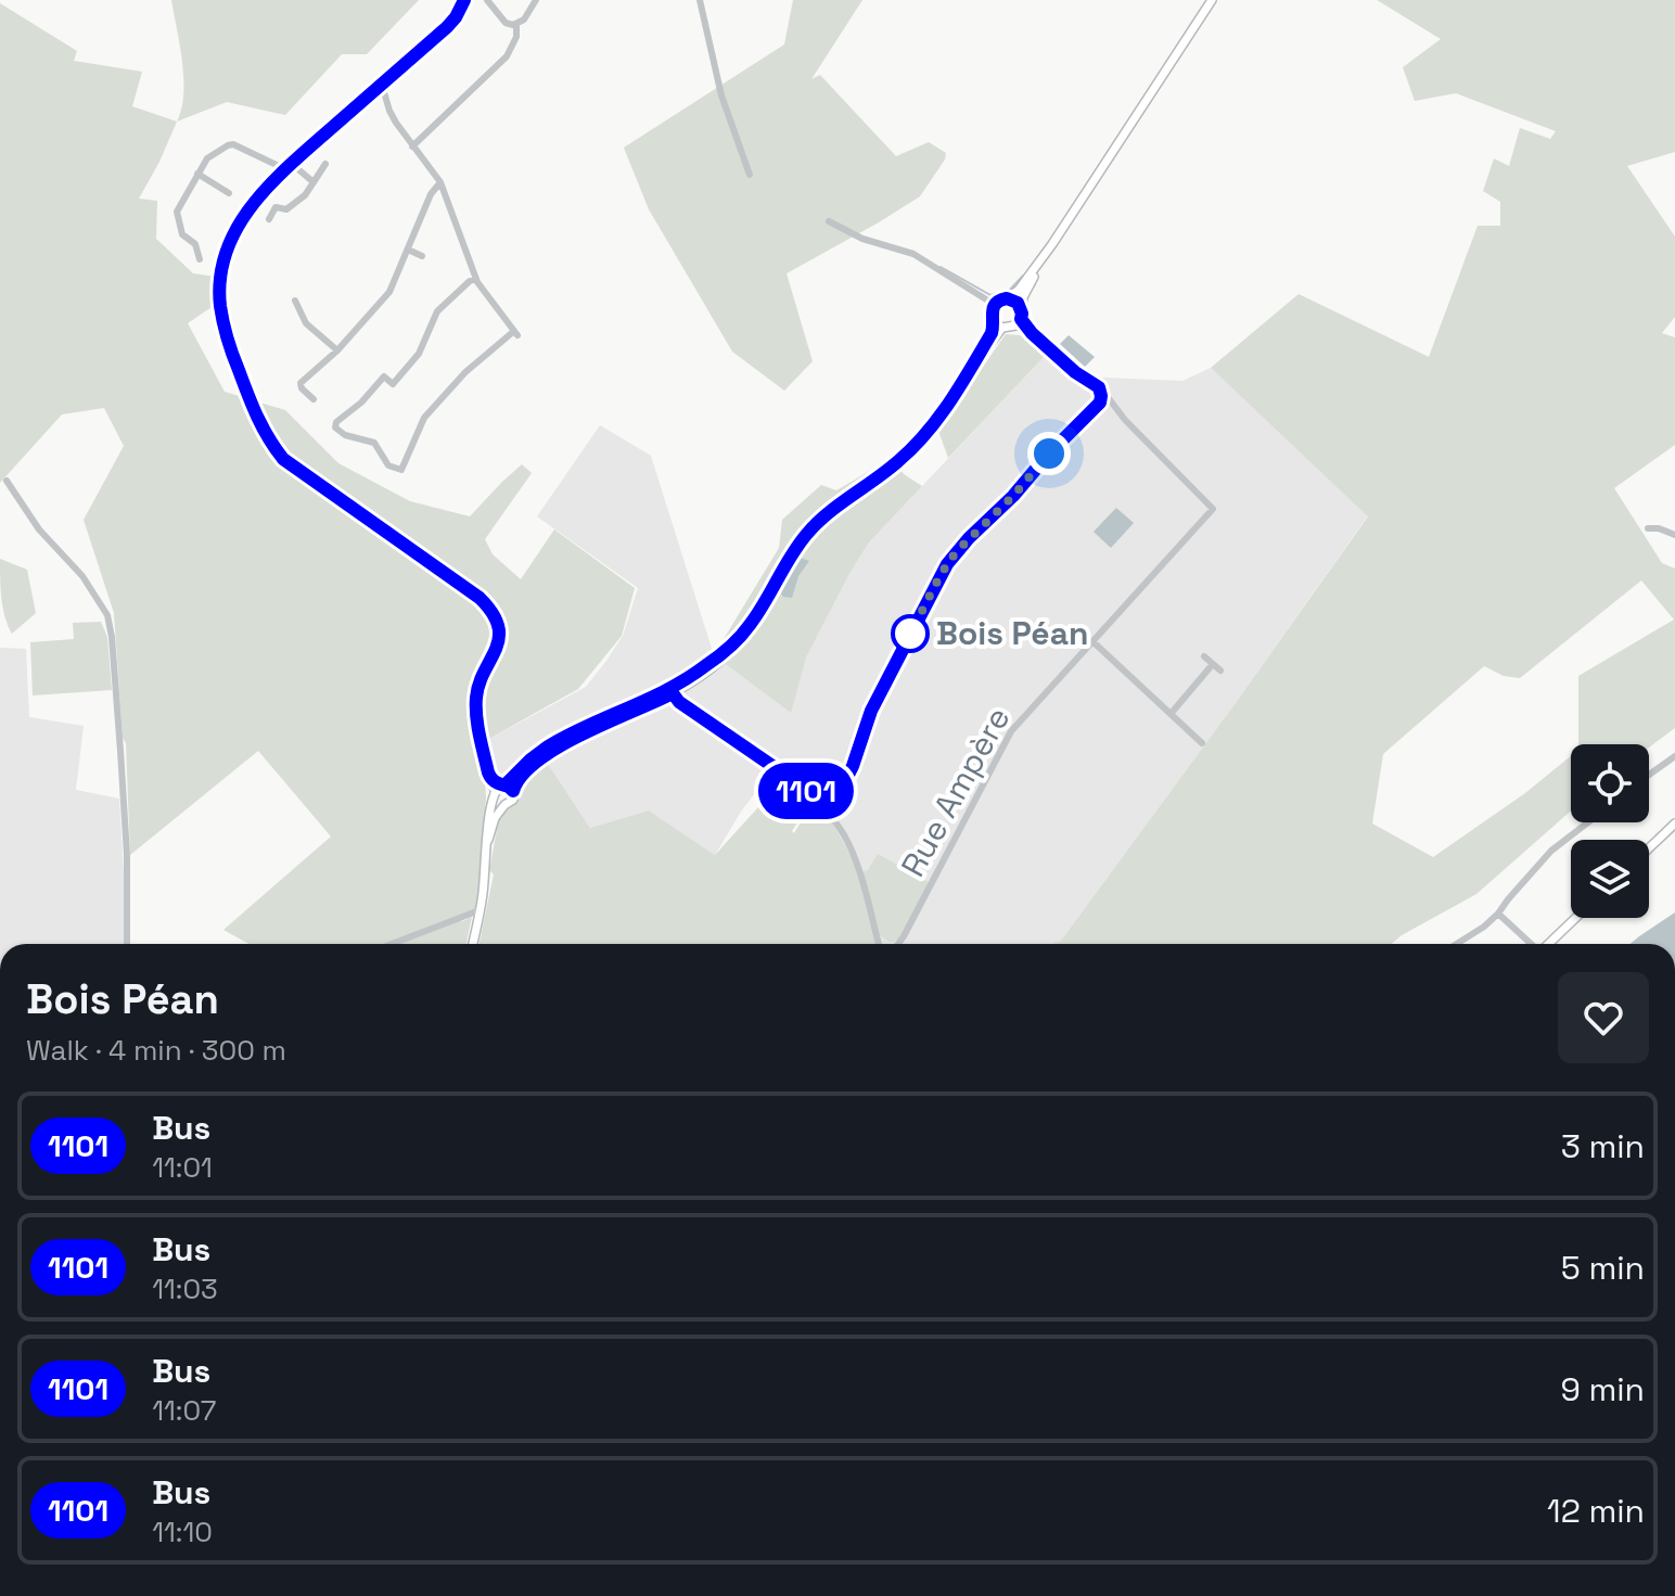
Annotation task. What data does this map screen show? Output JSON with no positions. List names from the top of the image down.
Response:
{
  "streets": {
    "street": ["Rue Ampère"]
  },
  "places": ["Bois Péan"],
  "lines": ["bus line 1101"],
  "page": {
    "on_map": "1101",
    "heading": ["Bois Péan", "Walk · 4 min · 300 m"],
    "list": [
      {
        "mark": "1101",
        "name": "Bus",
        "note": "11:01",
        "value": "3 min"
      },
      {
        "mark": "1101",
        "name": "Bus",
        "note": "11:03",
        "value": "5 min"
      },
      {
        "mark": "1101",
        "name": "Bus",
        "note": "11:07",
        "value": "9 min"
      },
      {
        "mark": "1101",
        "name": "Bus",
        "note": "11:10",
        "value": "12 min"
      }
    ]
  }
}
